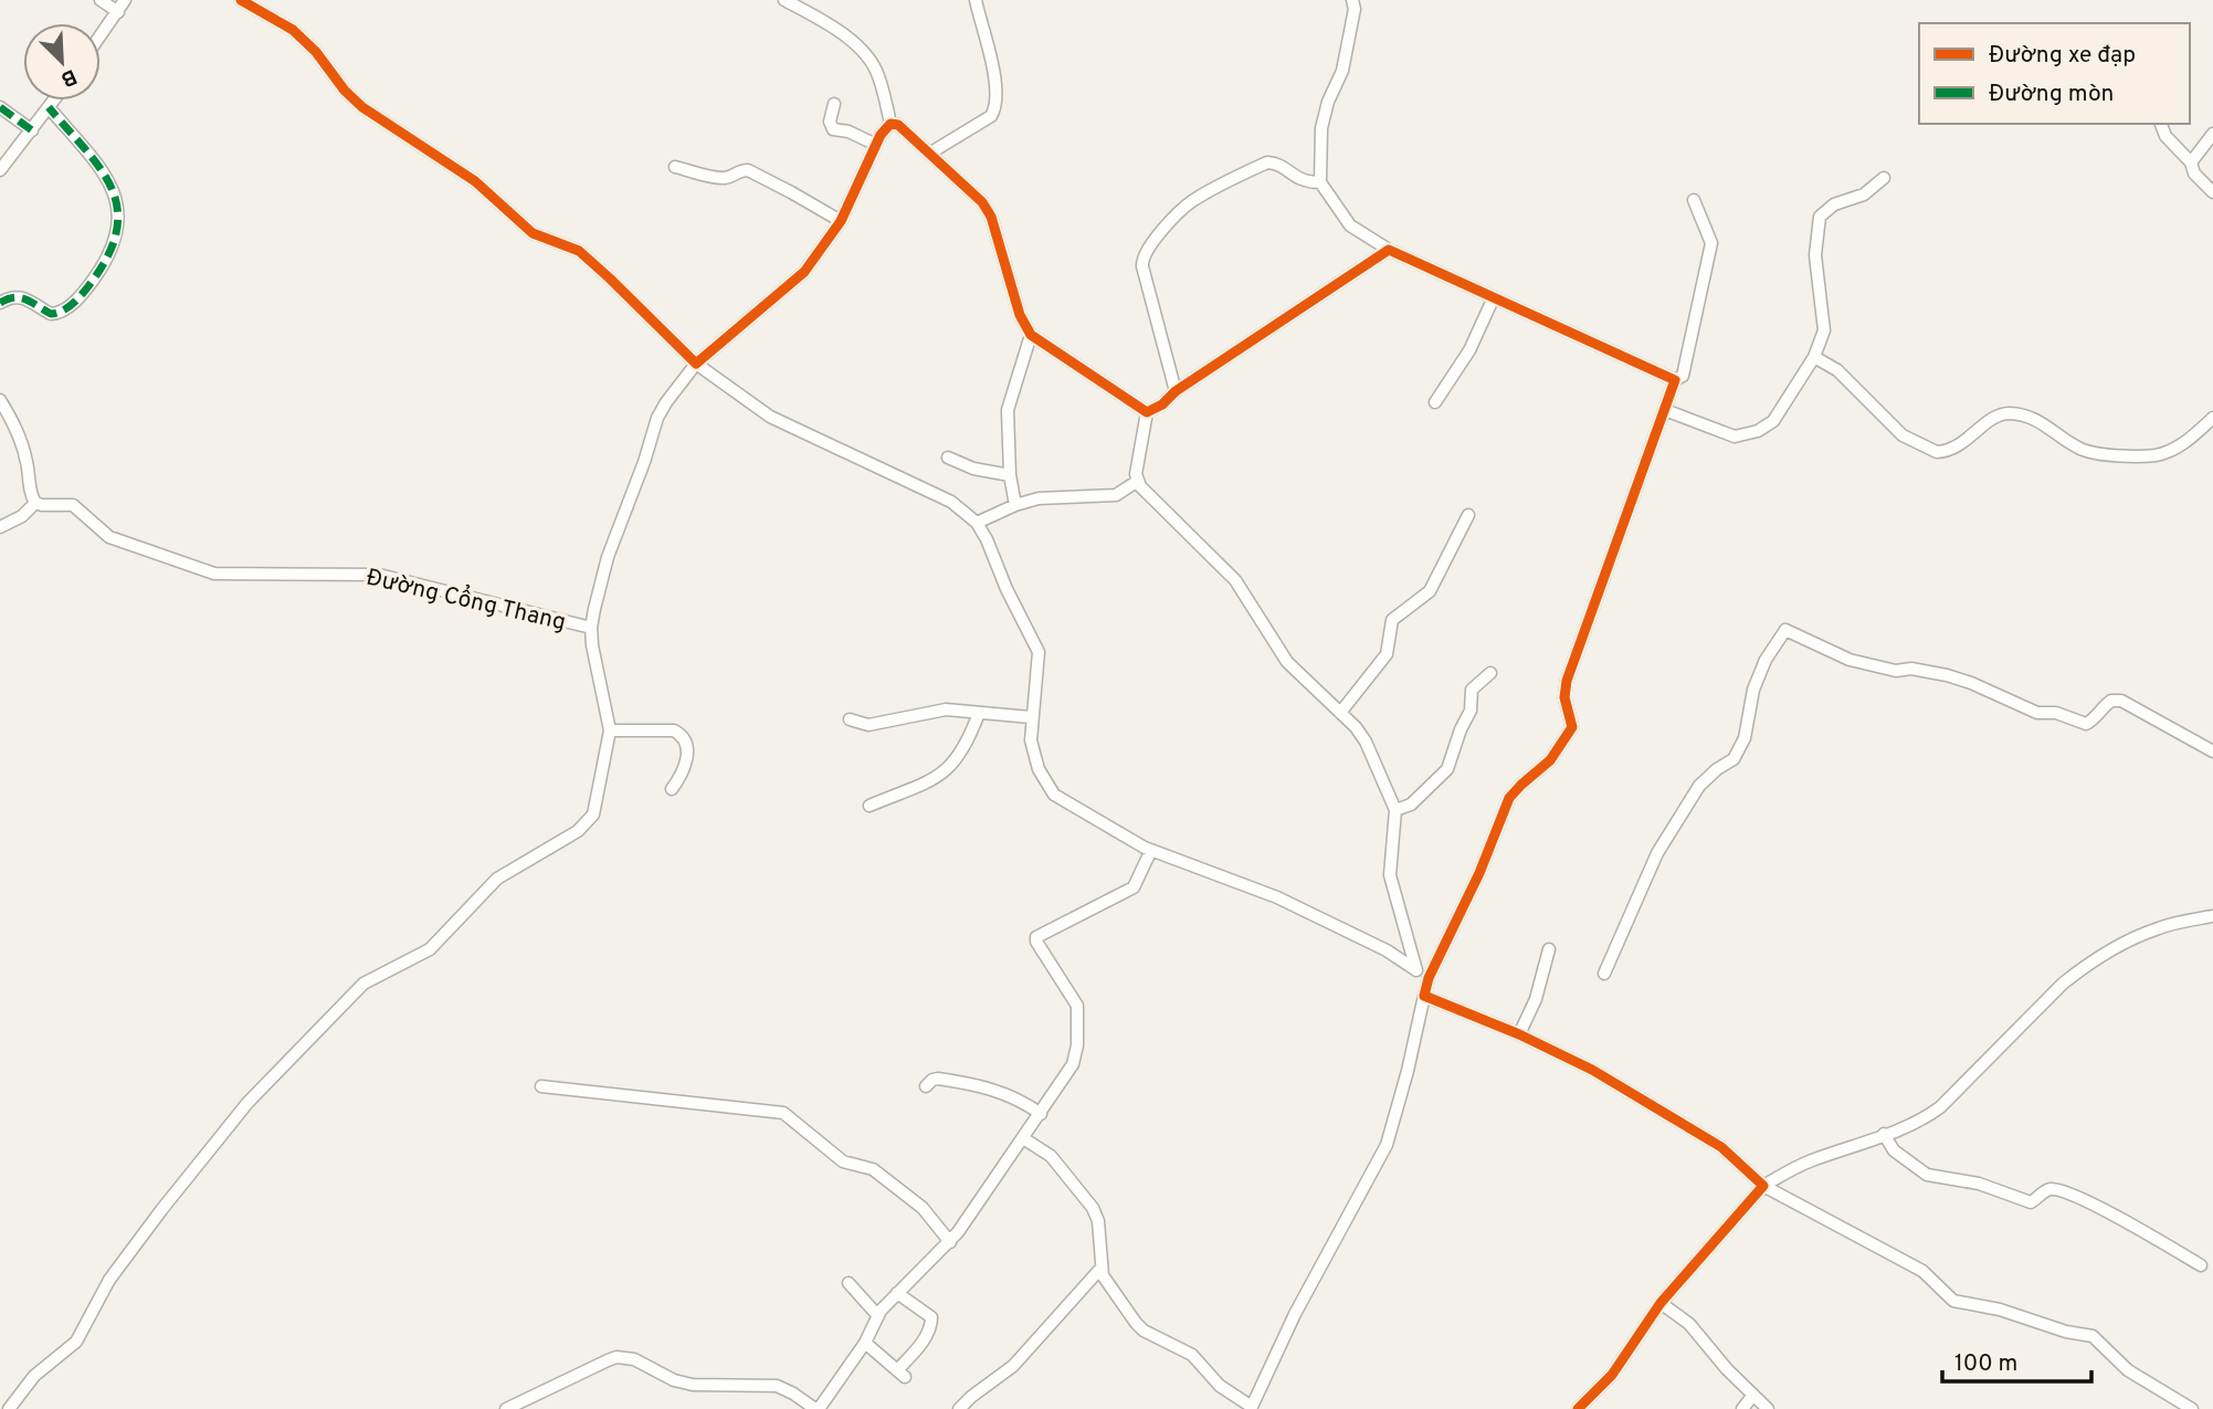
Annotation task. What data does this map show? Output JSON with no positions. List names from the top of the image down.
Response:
{
  "streets": {
    "street": ["Đường Cổng Thang"]
  },
  "legend": ["Đường xe đạp", "Đường mòn"],
  "scale_bar": "100 m",
  "north": "bottom right"
}
